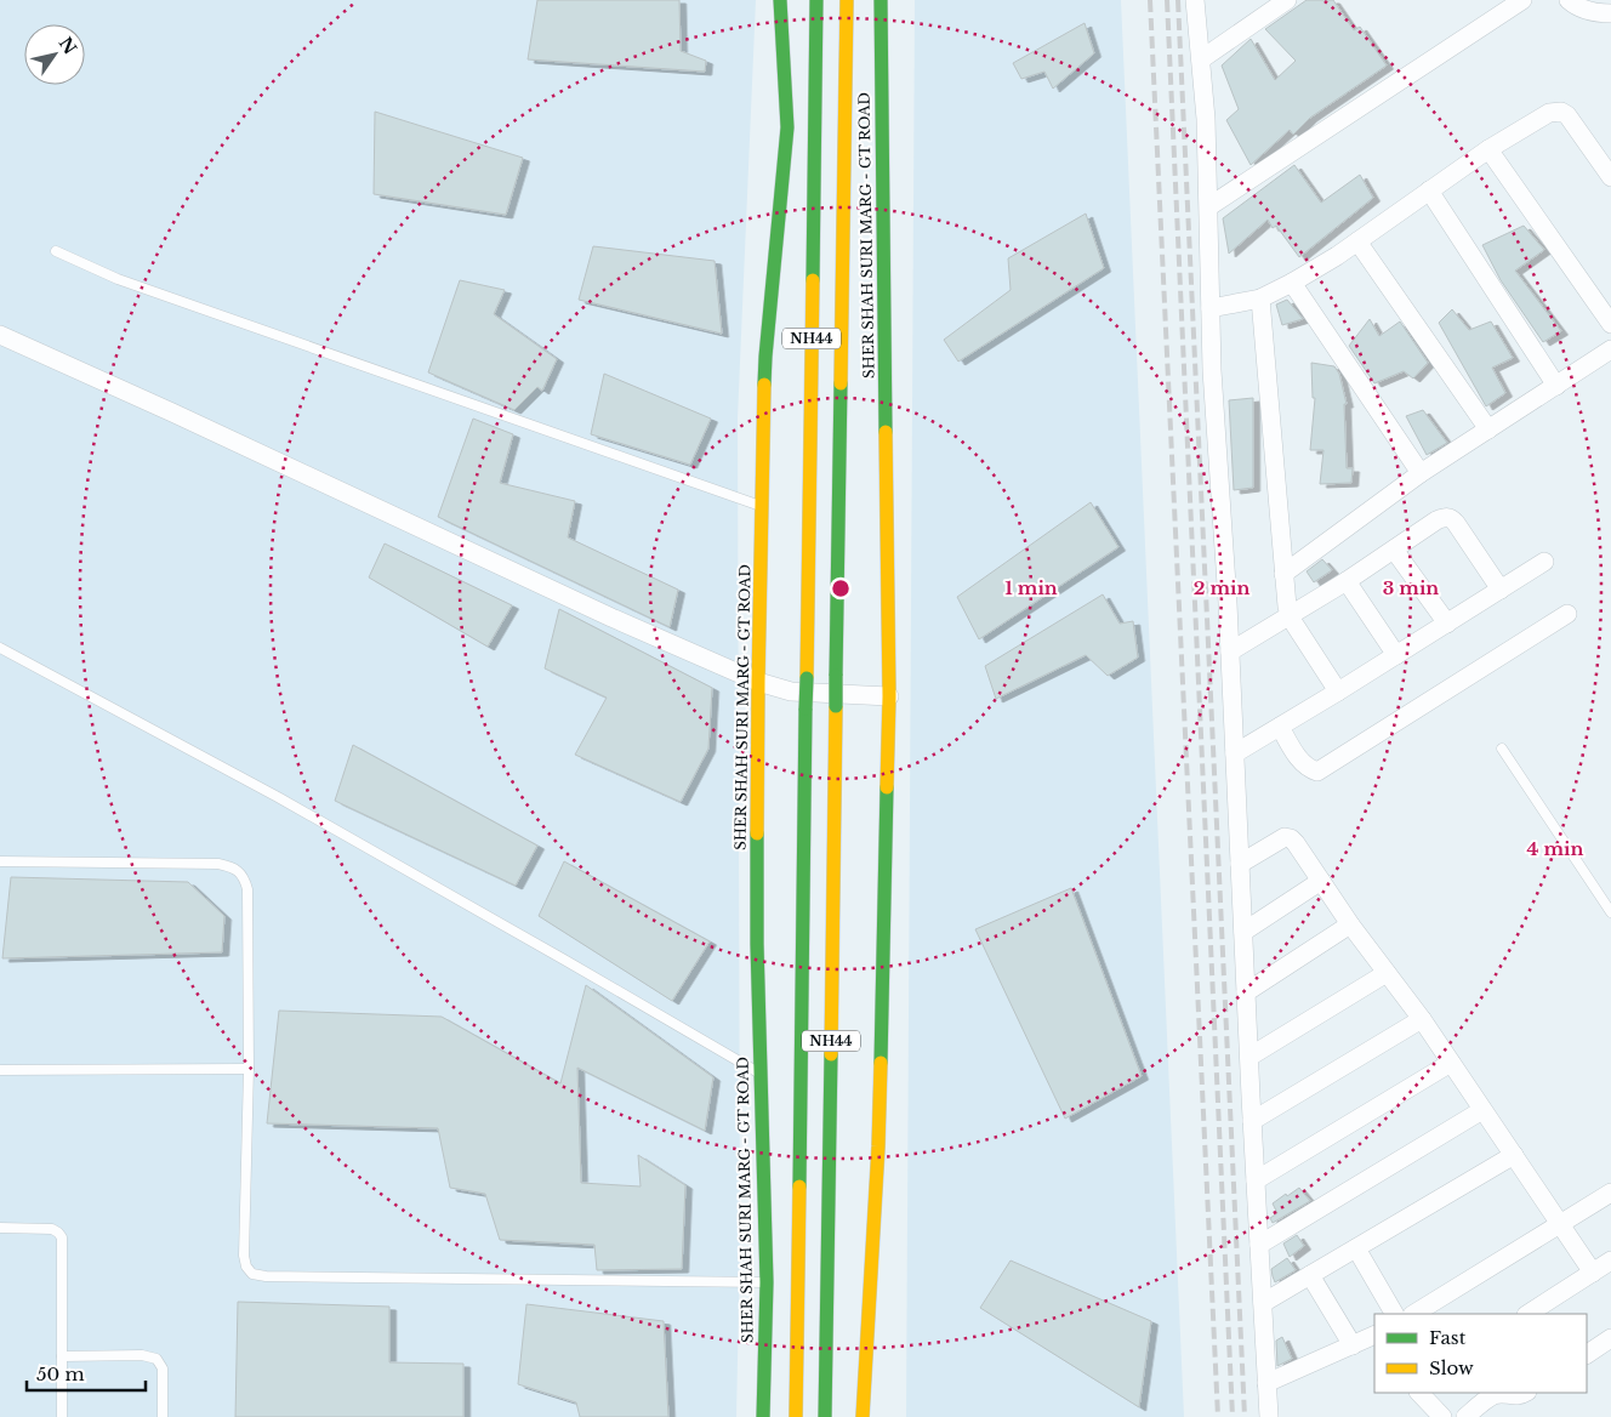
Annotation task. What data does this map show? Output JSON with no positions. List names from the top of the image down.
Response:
{
  "streets": {
    "main road": ["SHER SHAH SURI MARG - GT ROAD", "NH44"]
  },
  "legend": ["Fast", "Slow"],
  "scale_bar": "50 m",
  "north": "top right",
  "rings": [
    "1 min",
    "2 min",
    "3 min",
    "4 min"
  ]
}
